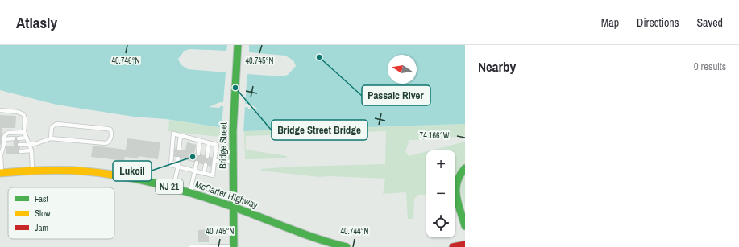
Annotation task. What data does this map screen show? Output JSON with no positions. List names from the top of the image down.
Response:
{
  "streets": {
    "main road": ["Bridge Street", "NJ 21", "McCarter Highway"]
  },
  "crossings": [
    ["Bridge Street", "McCarter Highway"]
  ],
  "places": ["Passaic River", "Bridge Street Bridge", "Lukoil"],
  "legend": ["Fast", "Slow", "Jam"],
  "north": "left",
  "page": {
    "header": "Atlasly",
    "nav": ["Map", "Directions", "Saved"],
    "heading": ["Nearby", "0 results"],
    "map_buttons": ["+", "−"]
  },
  "coordinates": [
    "40.746°N",
    "40.745°N",
    "74.166°W",
    "40.744°N"
  ]
}
